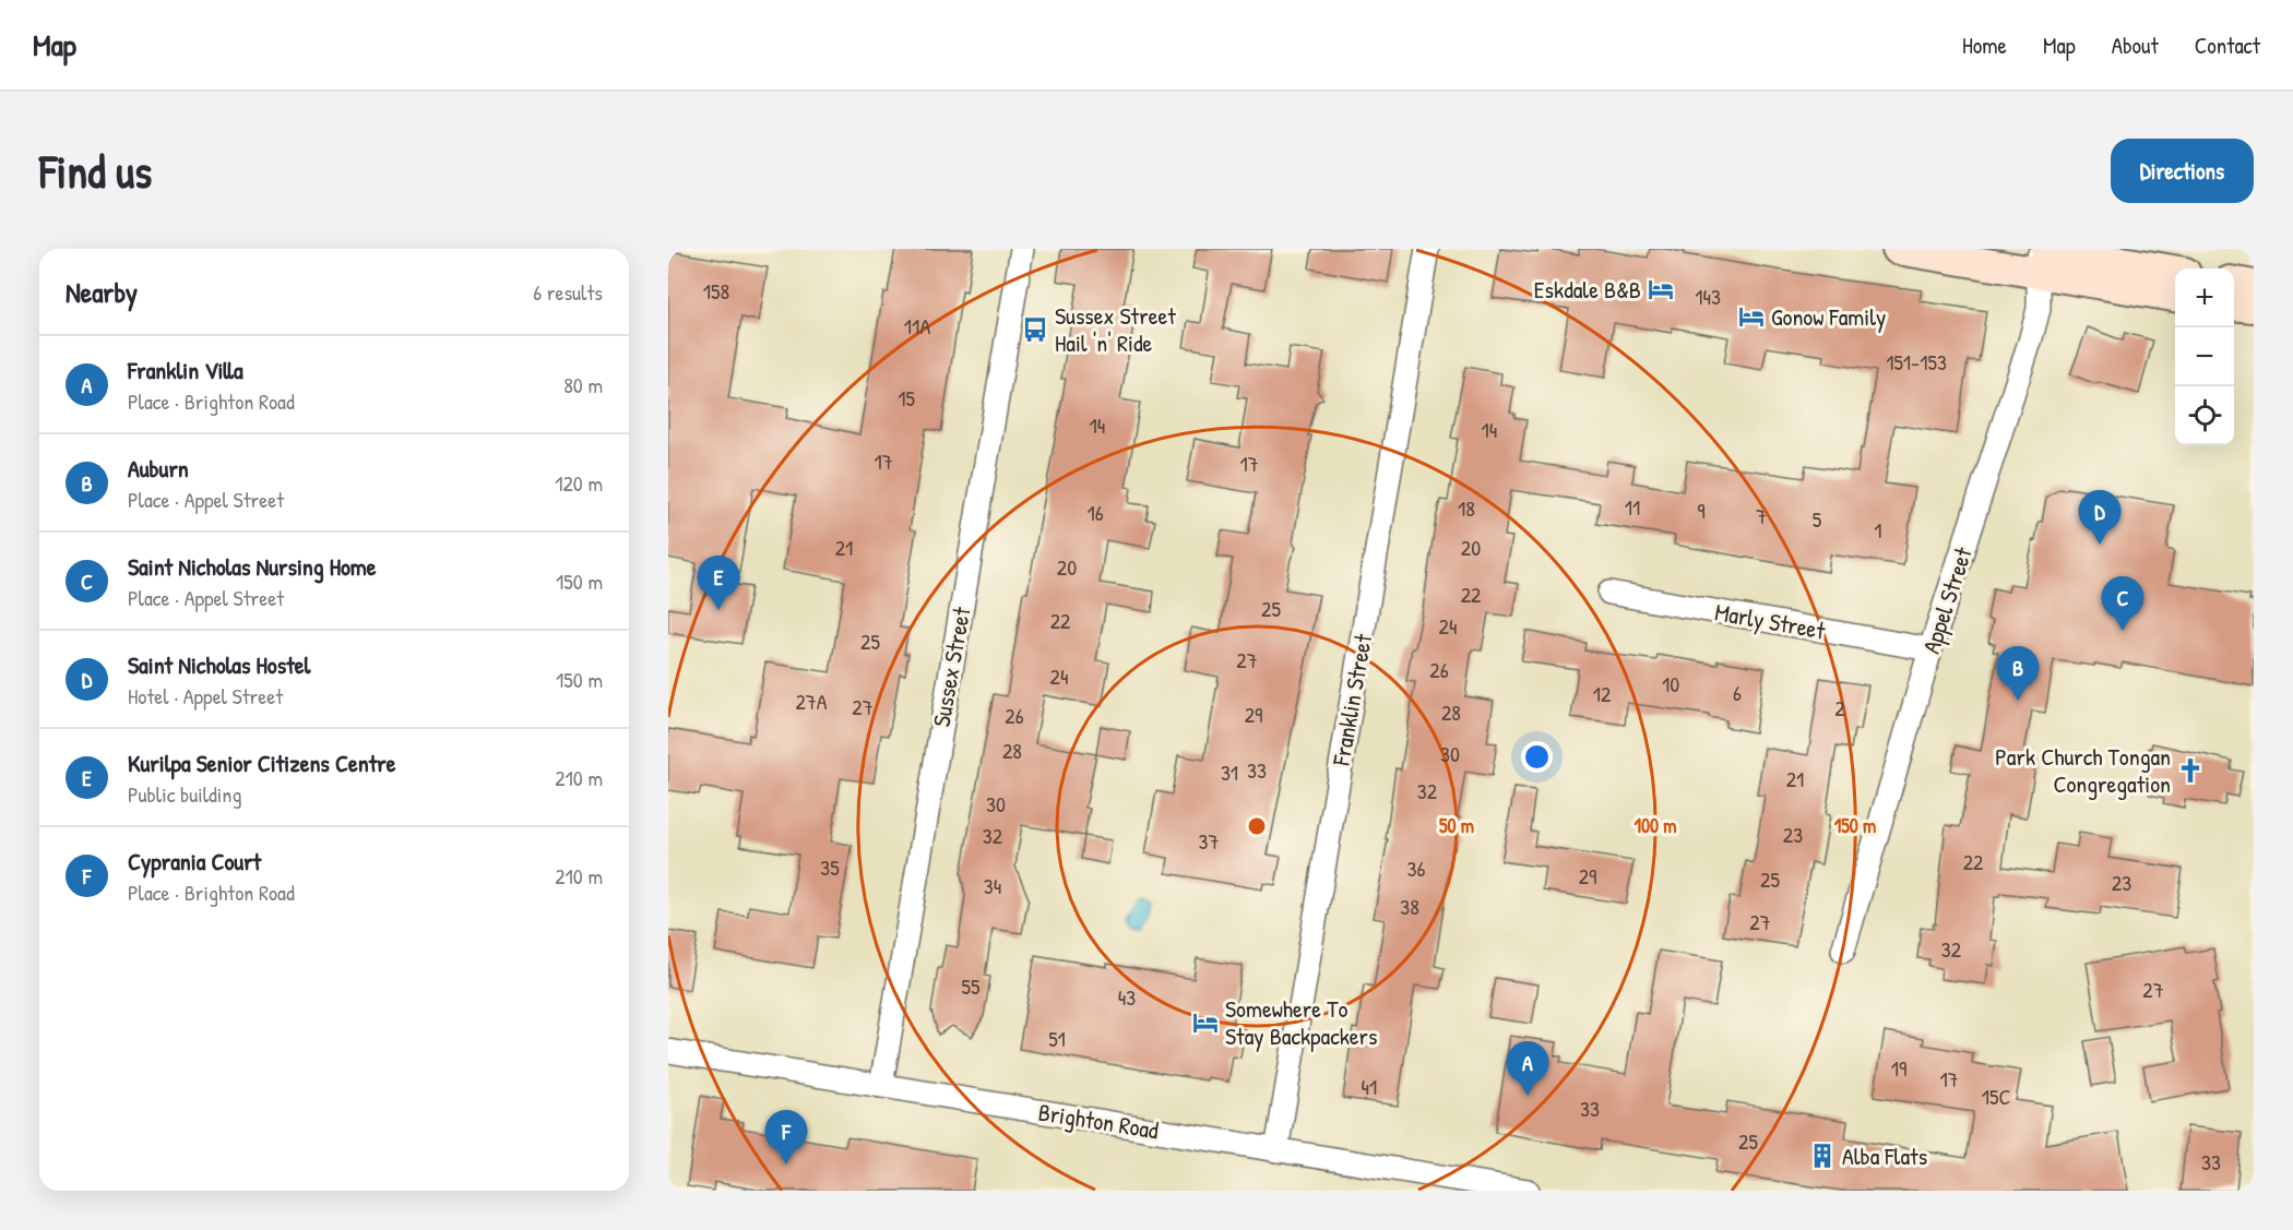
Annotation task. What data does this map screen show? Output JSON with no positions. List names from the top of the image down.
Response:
{
  "streets": {
    "street": [
      "Appel Street",
      "Marly Street",
      "Sussex Street",
      "Franklin Street",
      "Brighton Road"
    ]
  },
  "crossings": [
    ["Appel Street", "Marly Street"],
    ["Sussex Street", "Brighton Road"],
    ["Franklin Street", "Brighton Road"]
  ],
  "places": {
    "hotel": ["Eskdale B&B", "Gonow Family", "Somewhere To Stay Backpackers"],
    "bus stop": ["Sussex Street Hail 'n' Ride"],
    "church": ["Park Church Tongan Congregation"],
    "building": ["Alba Flats"]
  },
  "house_numbers": [
    "158",
    "143",
    "11A",
    "151-153",
    "15",
    "14",
    "14",
    "17",
    "17",
    "11",
    "18",
    "9",
    "16",
    "7",
    "5",
    "1",
    "21",
    "20",
    "20",
    "22",
    "25",
    "22",
    "24",
    "25",
    "27",
    "26",
    "24",
    "10",
    "6",
    "12",
    "27A",
    "27",
    "2",
    "28",
    "29",
    "26",
    "28",
    "30",
    "33",
    "31",
    "21",
    "32",
    "30",
    "23",
    "32",
    "37",
    "22",
    "35",
    "36",
    "29",
    "25",
    "23",
    "34",
    "38",
    "27",
    "32",
    "55",
    "27",
    "43",
    "51",
    "19",
    "17",
    "41",
    "15C",
    "33",
    "25",
    "33"
  ],
  "page": {
    "header": "Map",
    "nav": [
      "Home",
      "Map",
      "About",
      "Contact"
    ],
    "buttons": "Directions",
    "title": "Find us",
    "heading": ["Nearby", "6 results"],
    "map_buttons": ["+", "−"],
    "list": [
      {
        "mark": "A",
        "name": "Franklin Villa",
        "note": "Place · Brighton Road",
        "value": "80 m"
      },
      {
        "mark": "B",
        "name": "Auburn",
        "note": "Place · Appel Street",
        "value": "120 m"
      },
      {
        "mark": "C",
        "name": "Saint Nicholas Nursing Home",
        "note": "Place · Appel Street",
        "value": "150 m"
      },
      {
        "mark": "D",
        "name": "Saint Nicholas Hostel",
        "note": "Hotel · Appel Street",
        "value": "150 m"
      },
      {
        "mark": "E",
        "name": "Kurilpa Senior Citizens Centre",
        "note": "Public building",
        "value": "210 m"
      },
      {
        "mark": "F",
        "name": "Cyprania Court",
        "note": "Place · Brighton Road",
        "value": "210 m"
      }
    ],
    "pins": [
      "D",
      "E",
      "C",
      "B",
      "A",
      "F"
    ]
  },
  "rings": ["50 m", "100 m", "150 m"]
}
